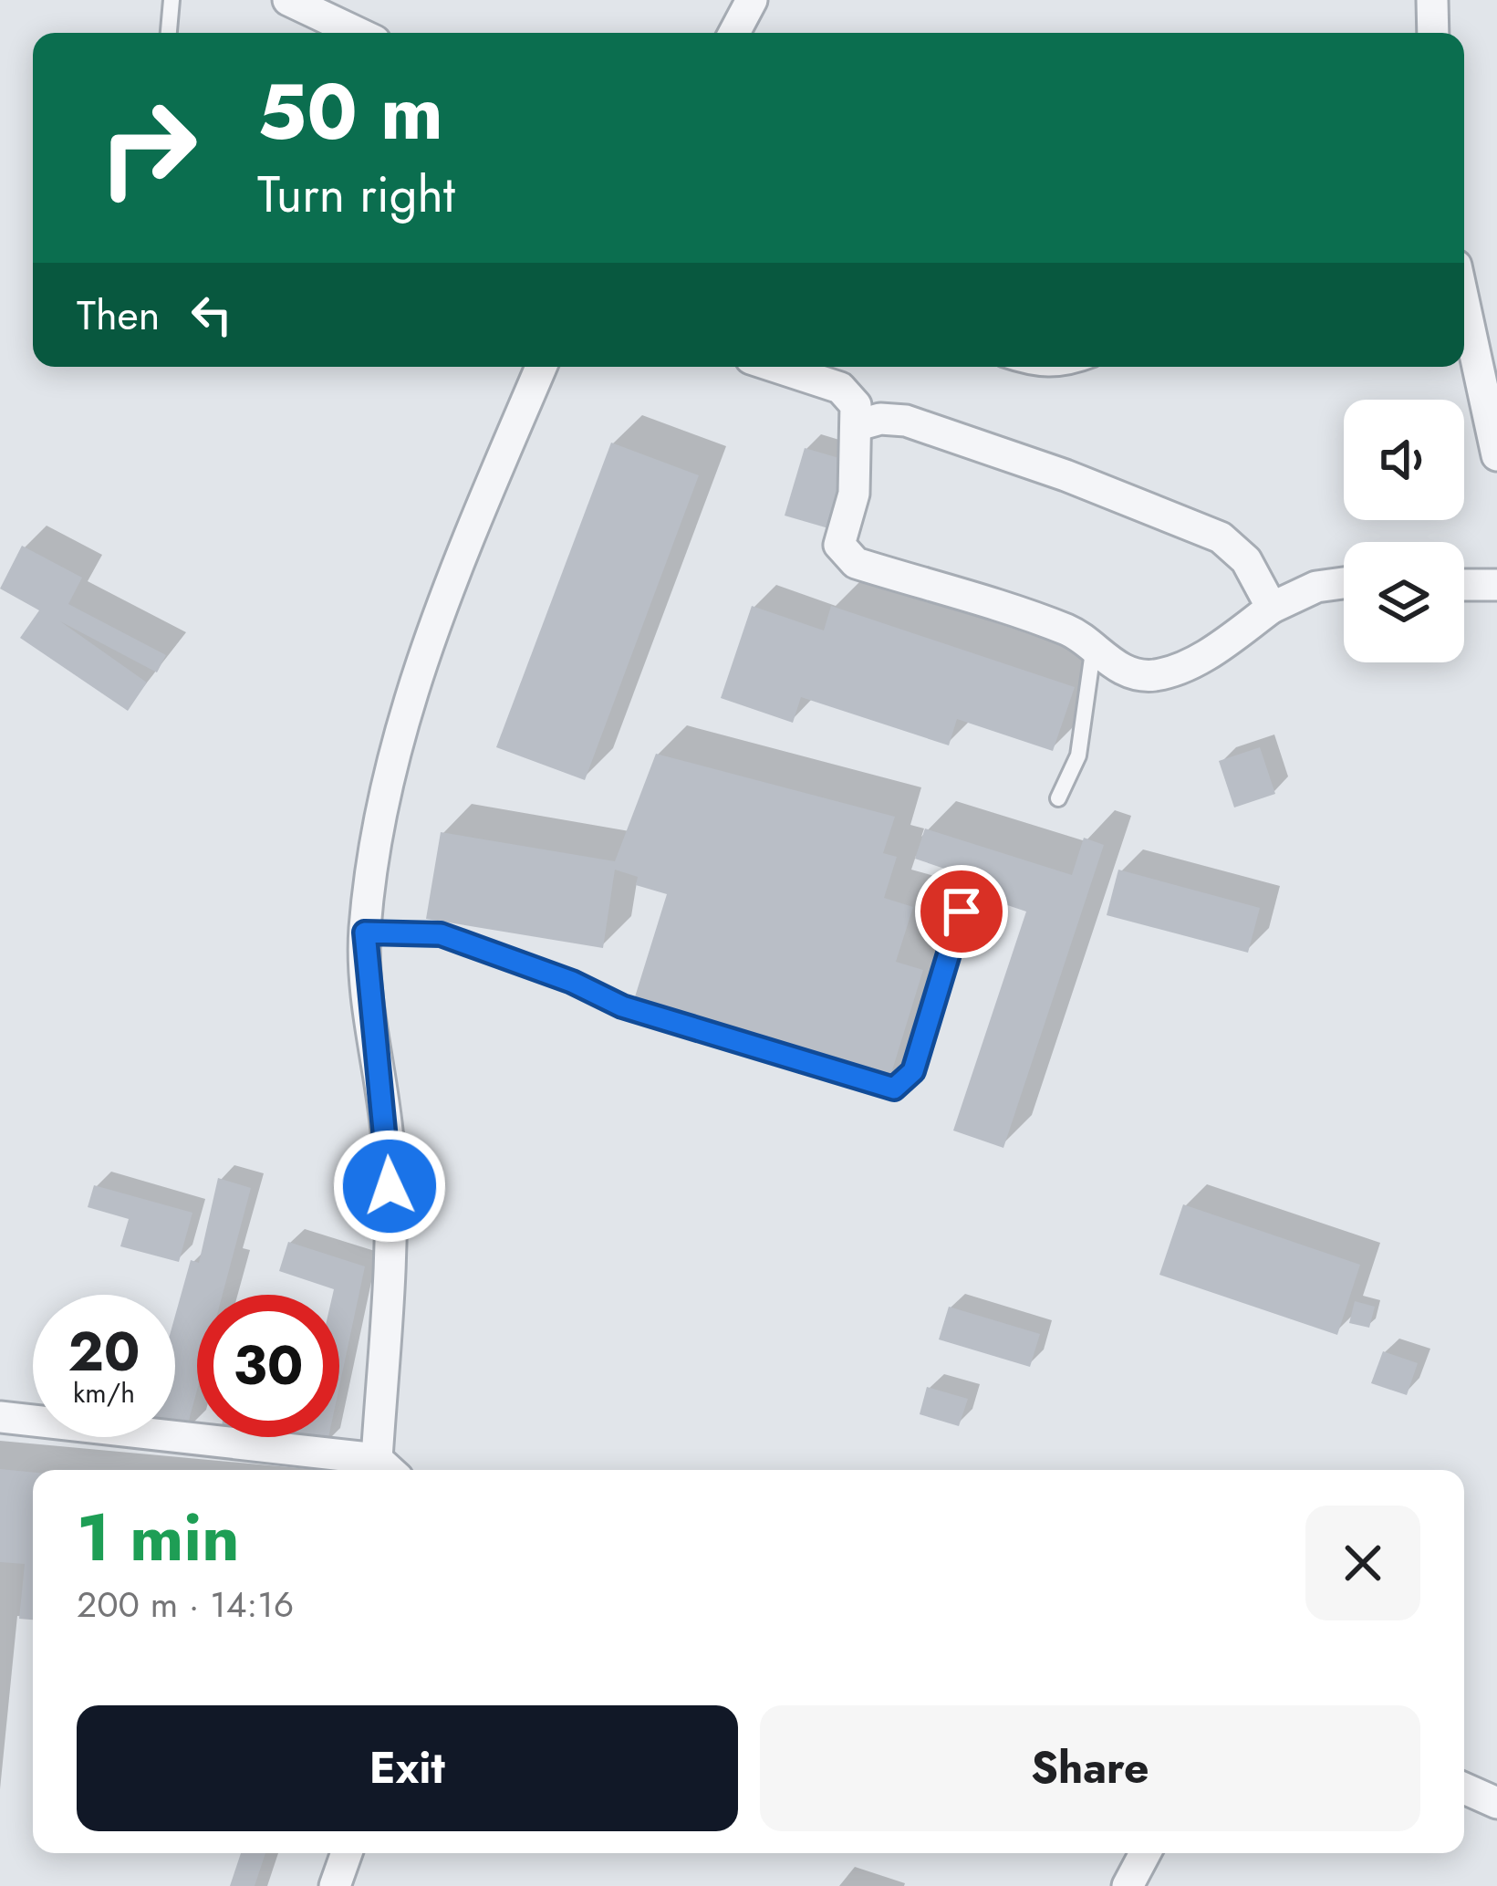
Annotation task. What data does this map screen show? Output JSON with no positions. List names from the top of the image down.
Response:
{
  "page": {
    "turn": ["50 m", "Turn right"],
    "then": "Then",
    "speed": "20 km/h",
    "limit": "30",
    "heading": ["1 min", "200 m · 14:16"],
    "buttons": ["Exit", "Share"]
  }
}
